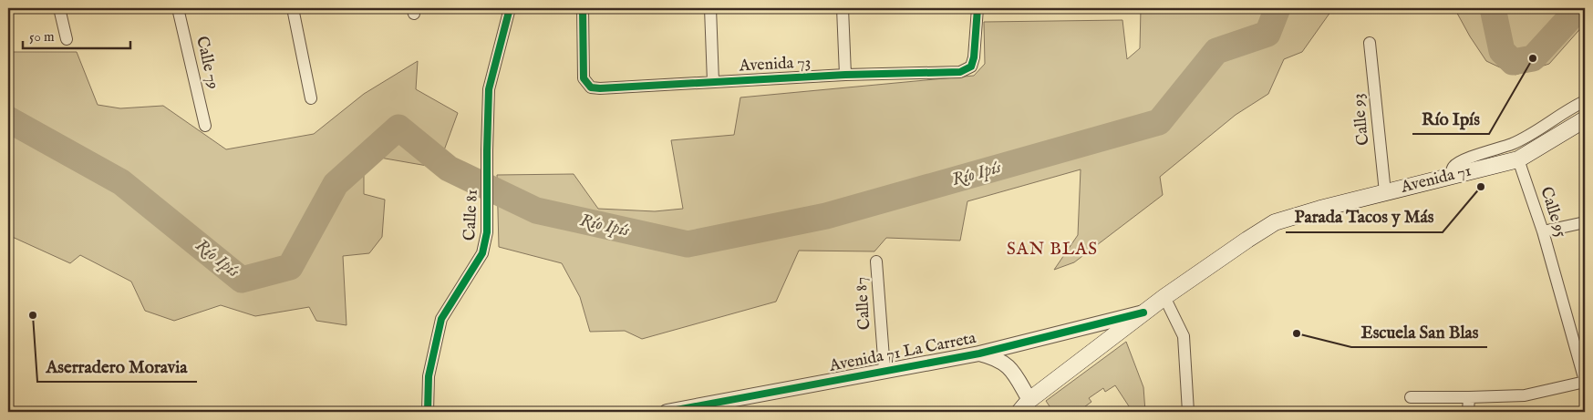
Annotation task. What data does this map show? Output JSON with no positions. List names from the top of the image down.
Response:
{
  "streets": {
    "main road": ["Avenida 71"],
    "street": [
      "Calle 79",
      "Avenida 73",
      "Calle 93",
      "Calle 95",
      "Calle 81",
      "Calle 87",
      "Avenida 71 La Carreta"
    ]
  },
  "crossings": [
    ["Calle 93", "Avenida 71"],
    ["Avenida 71", "Calle 95"],
    ["Avenida 71", "Avenida 71 La Carreta"],
    ["Calle 87", "Avenida 71 La Carreta"]
  ],
  "districts": ["SAN BLAS"],
  "water": ["Río Ipís"],
  "places": [
    "Río Ipís",
    "Parada Tacos y Más",
    "Aserradero Moravia",
    "Escuela San Blas"
  ],
  "scale_bar": "50 m"
}
